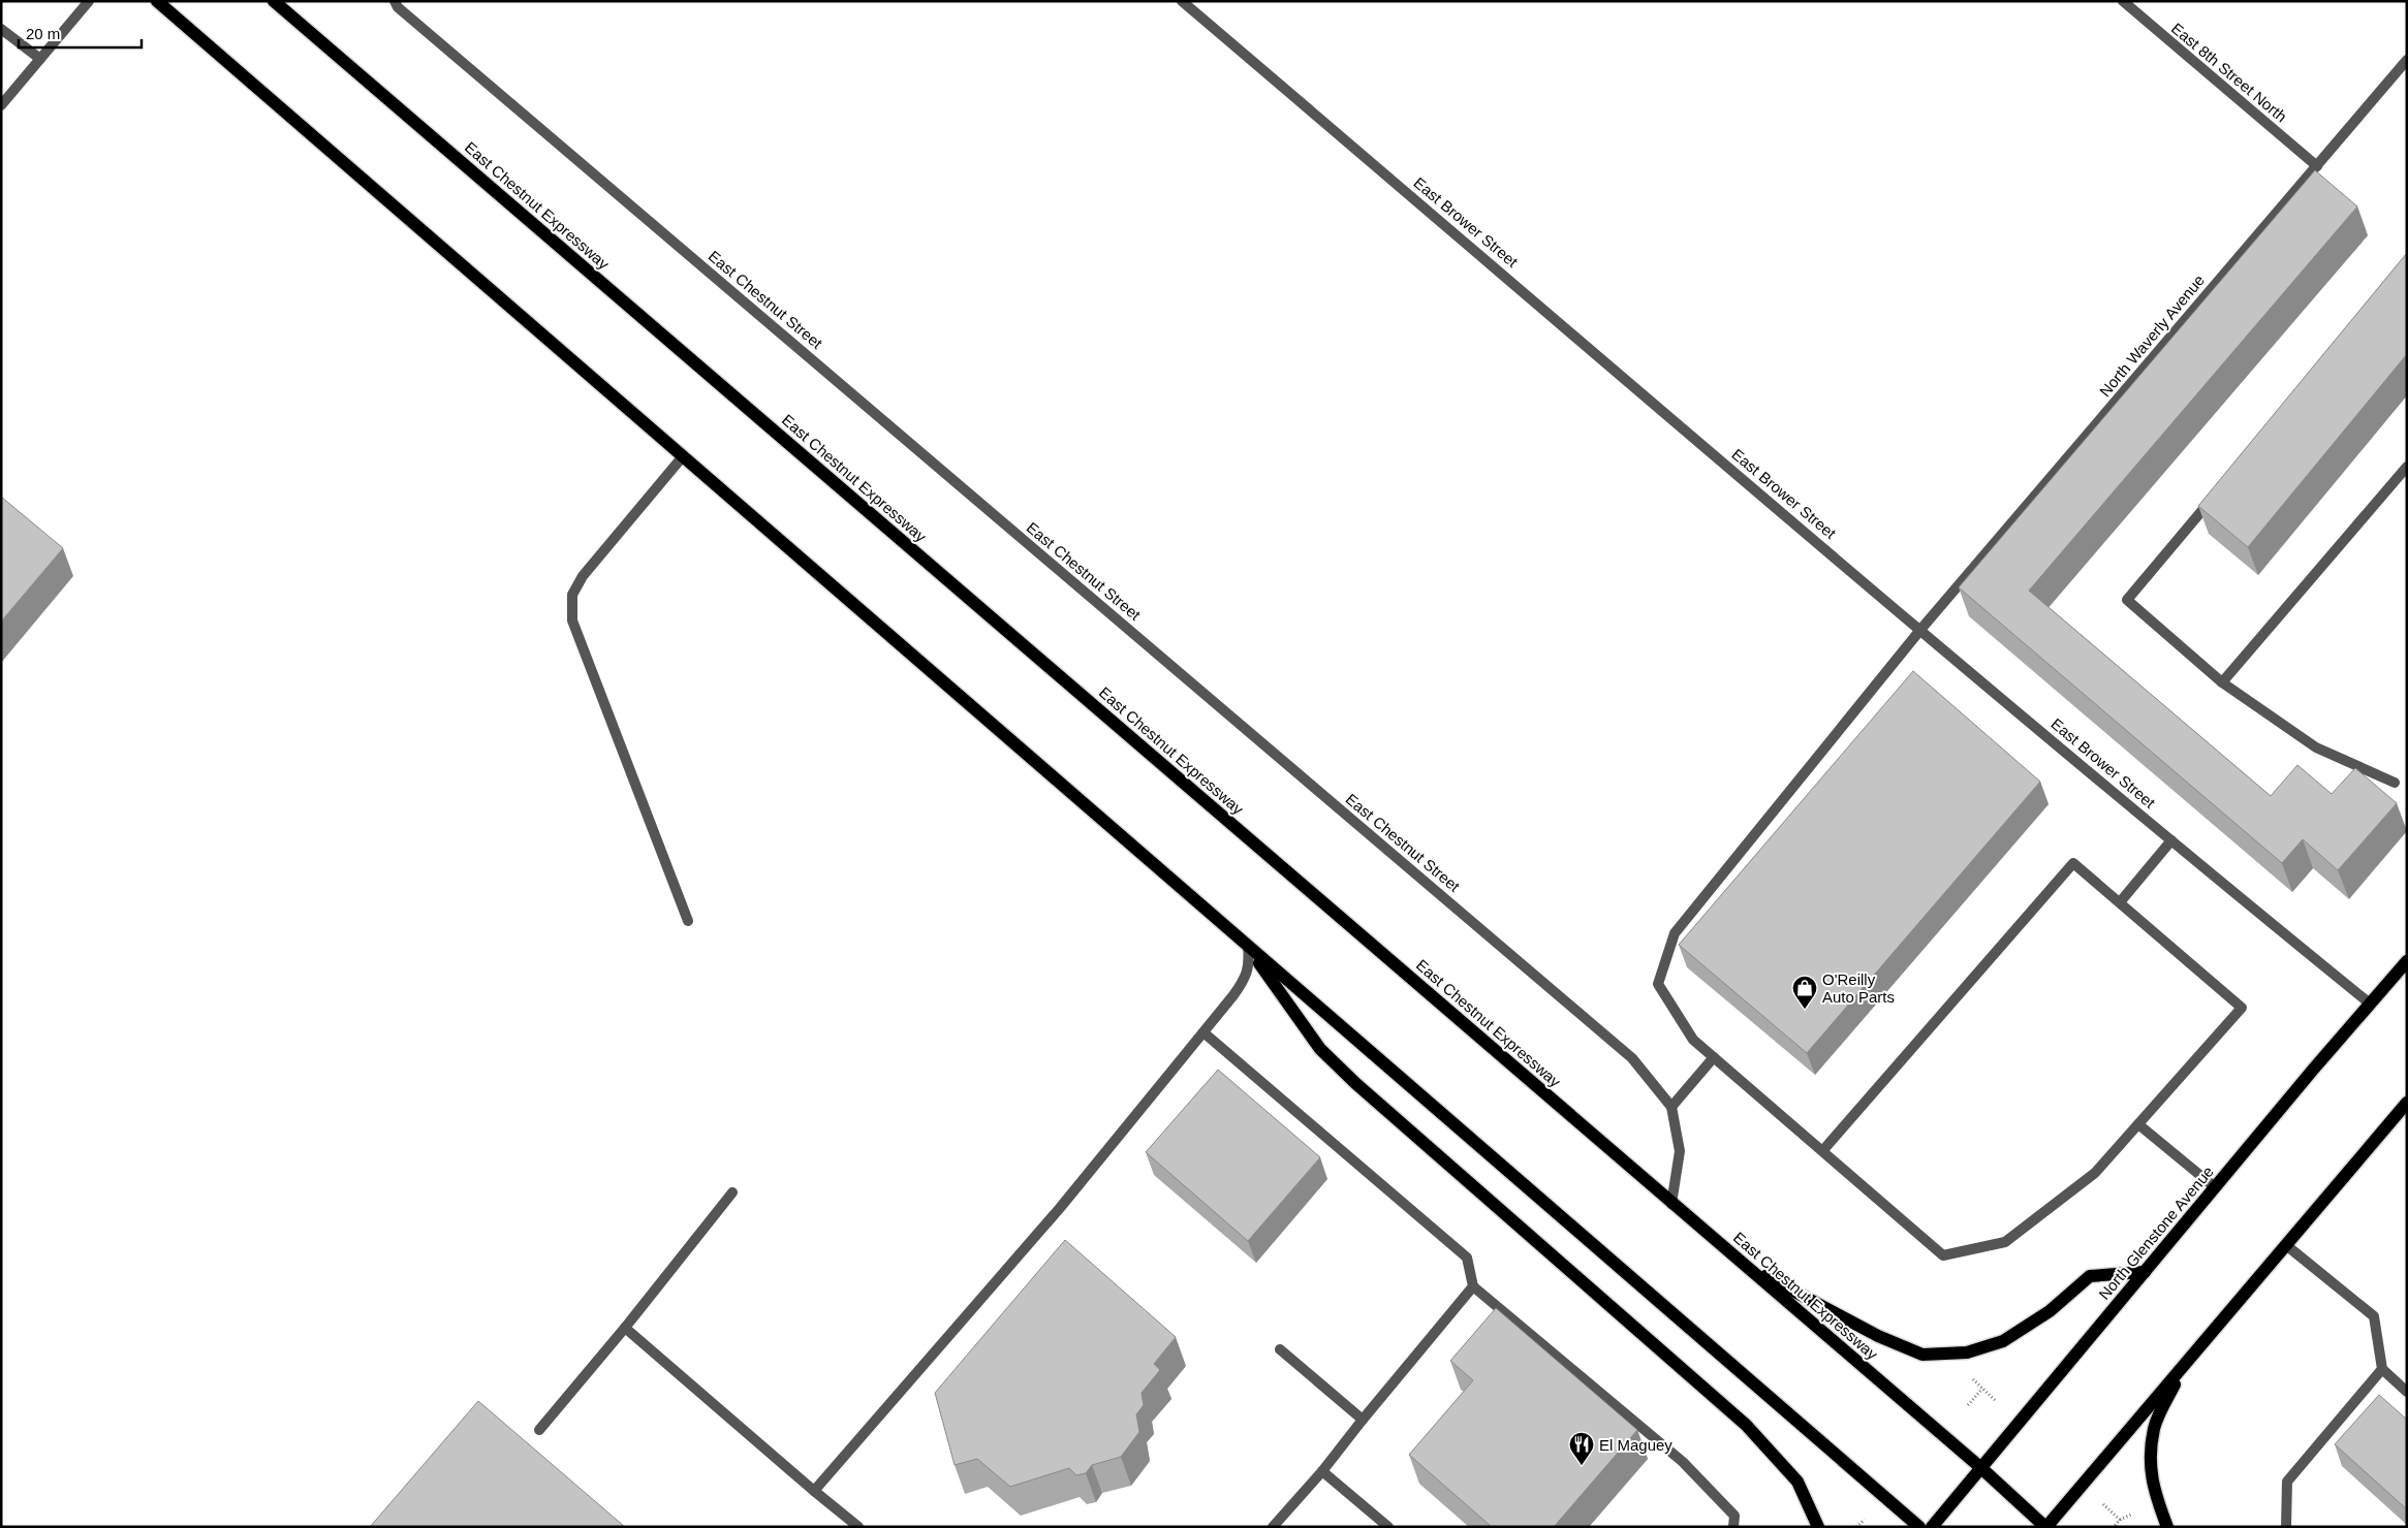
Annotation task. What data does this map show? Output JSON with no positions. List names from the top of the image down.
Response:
{
  "streets": {
    "main road": ["East Chestnut Expressway", "North Glenstone Avenue"],
    "street": [
      "East 8th Street North",
      "East Brower Street",
      "East Chestnut Street",
      "North Waverly Avenue"
    ]
  },
  "crossings": [
    ["East 8th Street North", "North Waverly Avenue"],
    ["East Chestnut Expressway", "East Chestnut Street"],
    ["East Chestnut Expressway", "North Glenstone Avenue"],
    ["East Brower Street", "North Waverly Avenue"],
    ["East Brower Street", "North Glenstone Avenue"]
  ],
  "places": {
    "shop": ["O'Reilly Auto Parts"],
    "restaurant": ["El Maguey"]
  },
  "scale_bar": "20 m"
}
